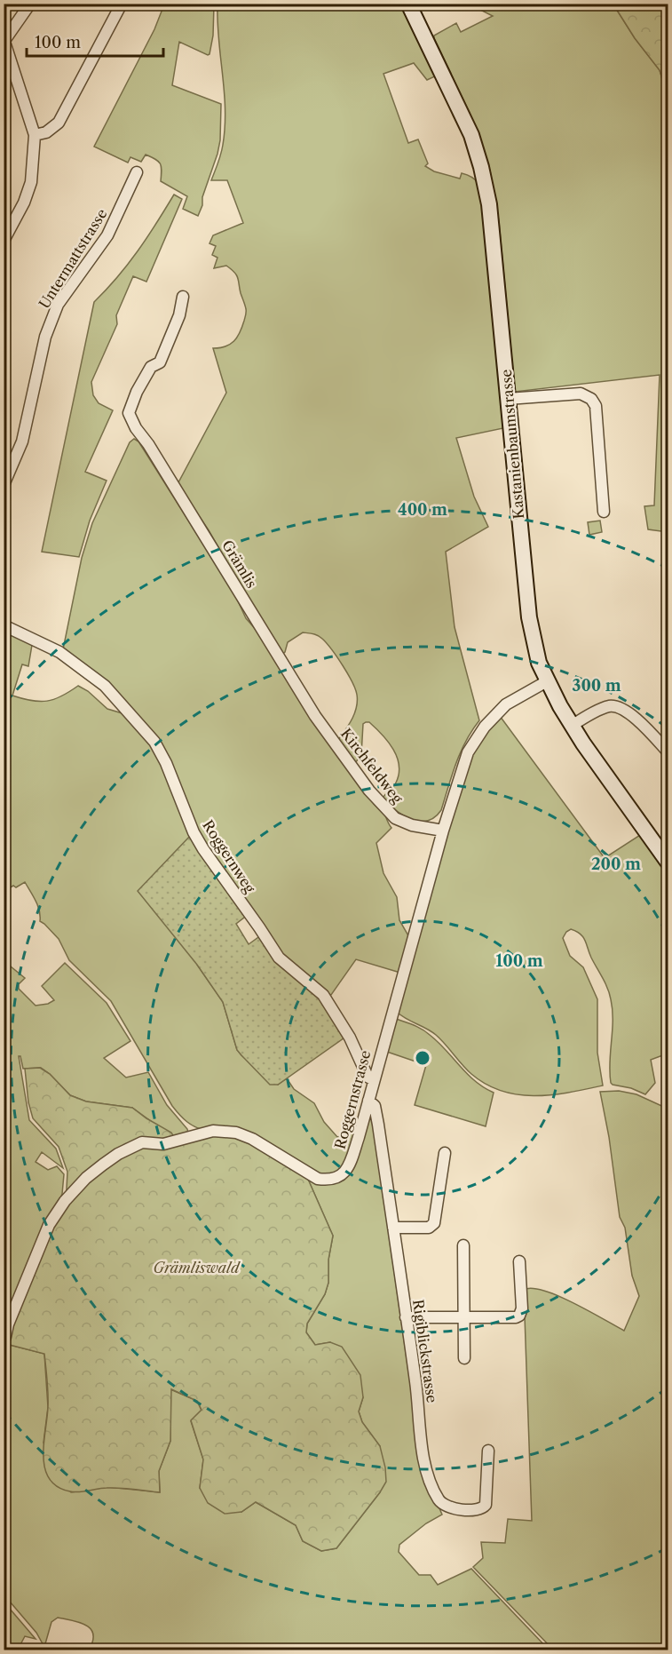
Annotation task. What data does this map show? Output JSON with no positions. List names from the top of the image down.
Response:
{
  "streets": {
    "street": [
      "Untermattstrasse",
      "Kastanienbaumstrasse",
      "Grämlis",
      "Kirchfeldweg",
      "Roggernweg",
      "Roggernstrasse",
      "Rigiblickstrasse"
    ]
  },
  "crossings": [
    ["Kastanienbaumstrasse", "Roggernstrasse"],
    ["Grämlis", "Kirchfeldweg"],
    ["Kirchfeldweg", "Roggernstrasse"],
    ["Roggernweg", "Roggernstrasse"],
    ["Roggernstrasse", "Rigiblickstrasse"]
  ],
  "parks": ["Grämliswald"],
  "scale_bar": "100 m",
  "rings": [
    "400 m",
    "300 m",
    "200 m",
    "100 m"
  ]
}
